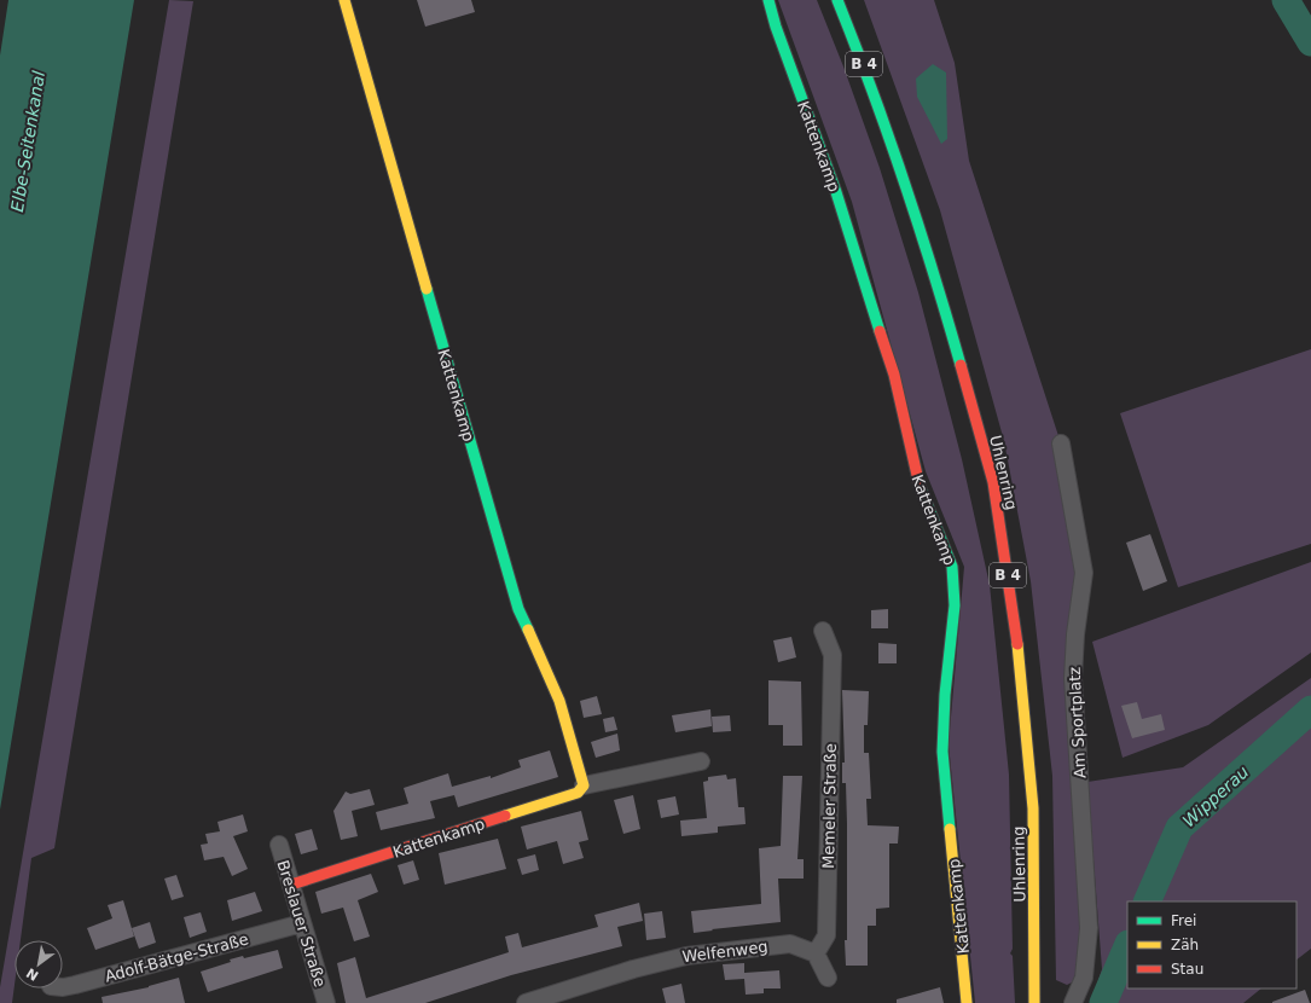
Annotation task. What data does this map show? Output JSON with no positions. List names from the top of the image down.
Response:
{
  "streets": {
    "main road": ["B 4", "Kattenkamp", "Uhlenring"],
    "street": [
      "Am Sportplatz",
      "Memeler Straße",
      "Breslauer Straße",
      "Welfenweg",
      "Adolf-Bätge-Straße"
    ]
  },
  "crossings": [
    ["Kattenkamp", "Breslauer Straße"],
    ["Memeler Straße", "Welfenweg"],
    ["Breslauer Straße", "Adolf-Bätge-Straße"]
  ],
  "water": ["Elbe-Seitenkanal", "Wipperau"],
  "legend": ["Frei", "Zäh", "Stau"],
  "north": "bottom left"
}
